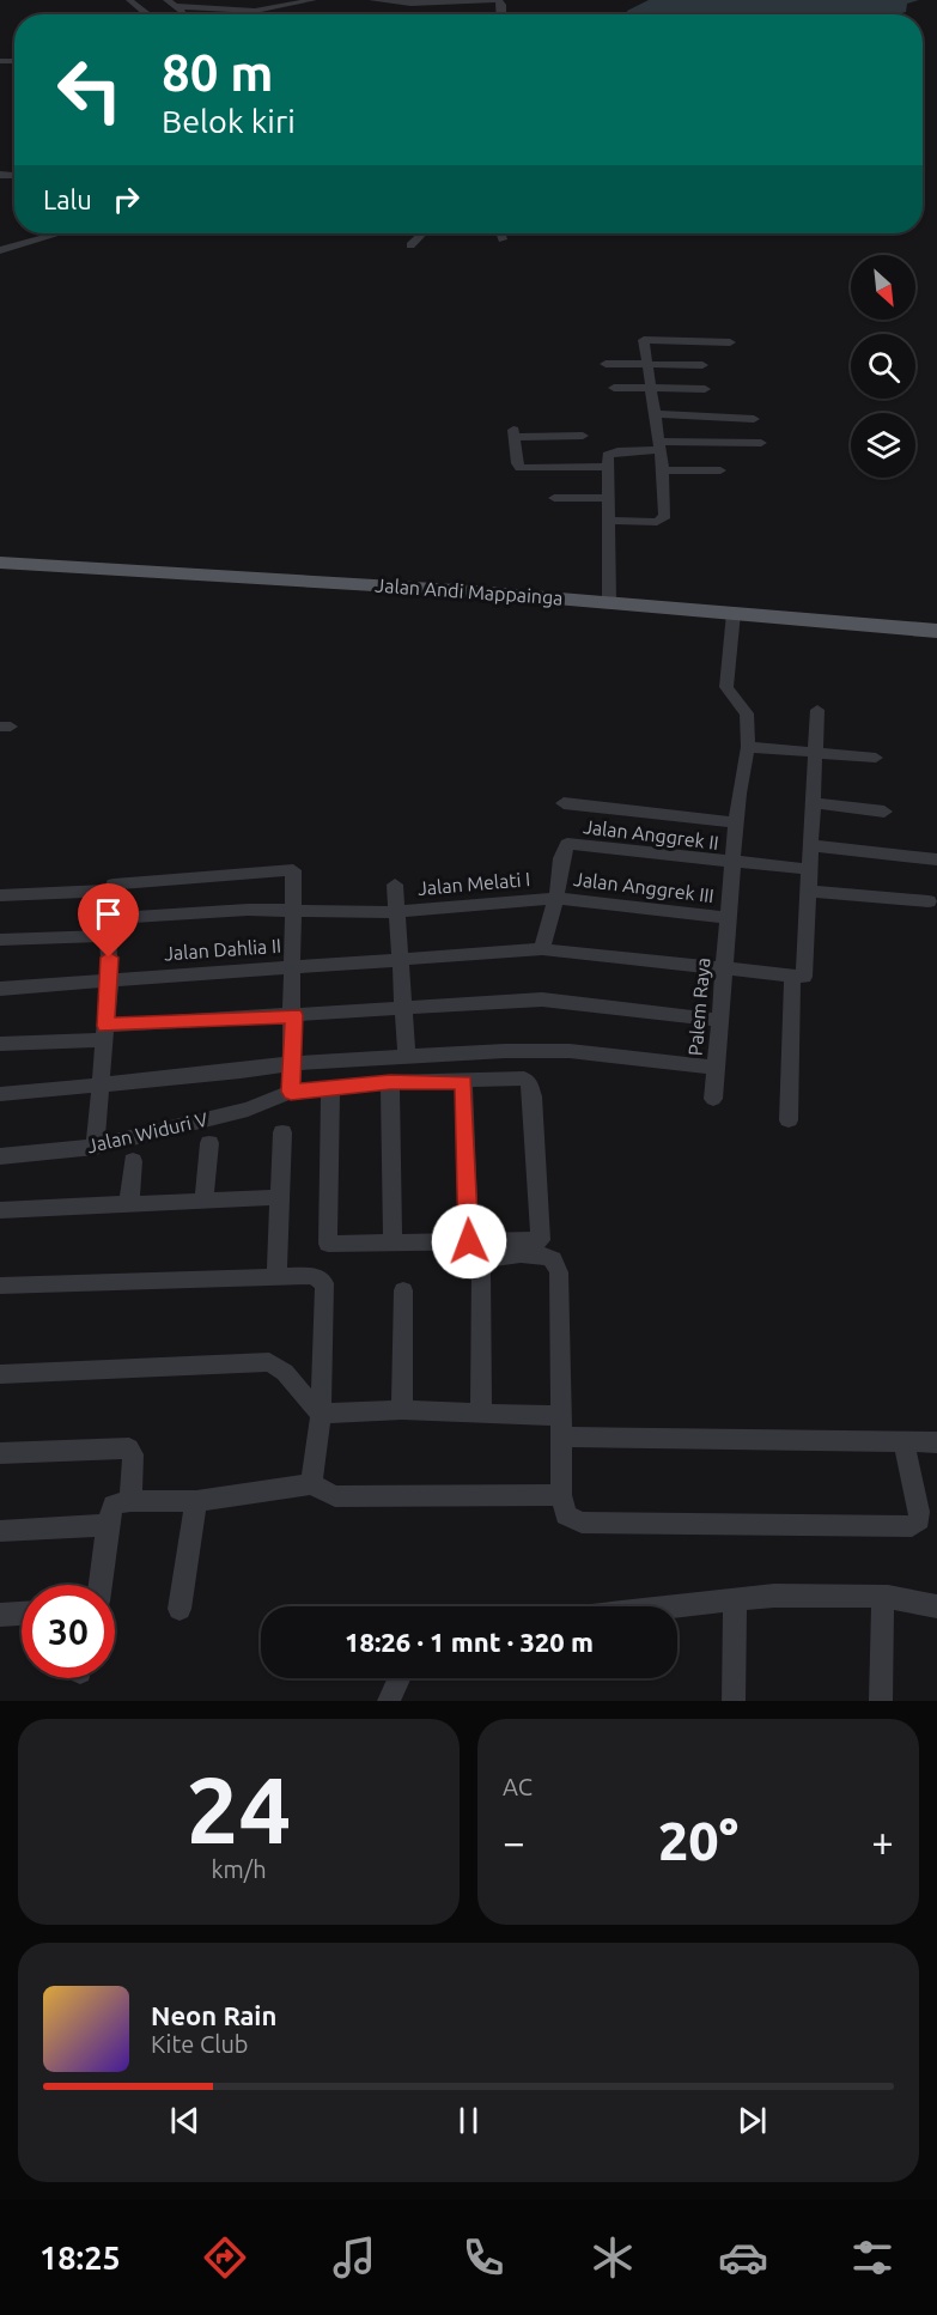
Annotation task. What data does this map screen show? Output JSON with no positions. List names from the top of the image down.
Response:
{
  "streets": {
    "main road": ["Jalan Andi Mappainga"],
    "street": [
      "Jalan Anggrek II",
      "Jalan Melati I",
      "Jalan Anggrek III",
      "Jalan Dahlia II",
      "Palem Raya",
      "Jalan Widuri V"
    ]
  },
  "crossings": [
    ["Jalan Andi Mappainga", "Palem Raya"],
    ["Jalan Anggrek II", "Jalan Melati I"],
    ["Jalan Anggrek II", "Jalan Anggrek III"],
    ["Jalan Anggrek II", "Palem Raya"],
    ["Jalan Melati I", "Jalan Anggrek III"],
    ["Jalan Anggrek III", "Palem Raya"],
    ["Jalan Dahlia II", "Palem Raya"]
  ],
  "north": "bottom right",
  "page": {
    "turn": ["80 m", "Belok kiri"],
    "then": "Lalu",
    "limit": "30",
    "trip": "18:26 · 1 mnt · 320 m",
    "tile": [
      ["24", "km/h"],
      "AC"
    ],
    "heat": ["−", "20°", "+"],
    "song": ["Neon Rain", "Kite Club"],
    "tabs": "18:25"
  }
}
